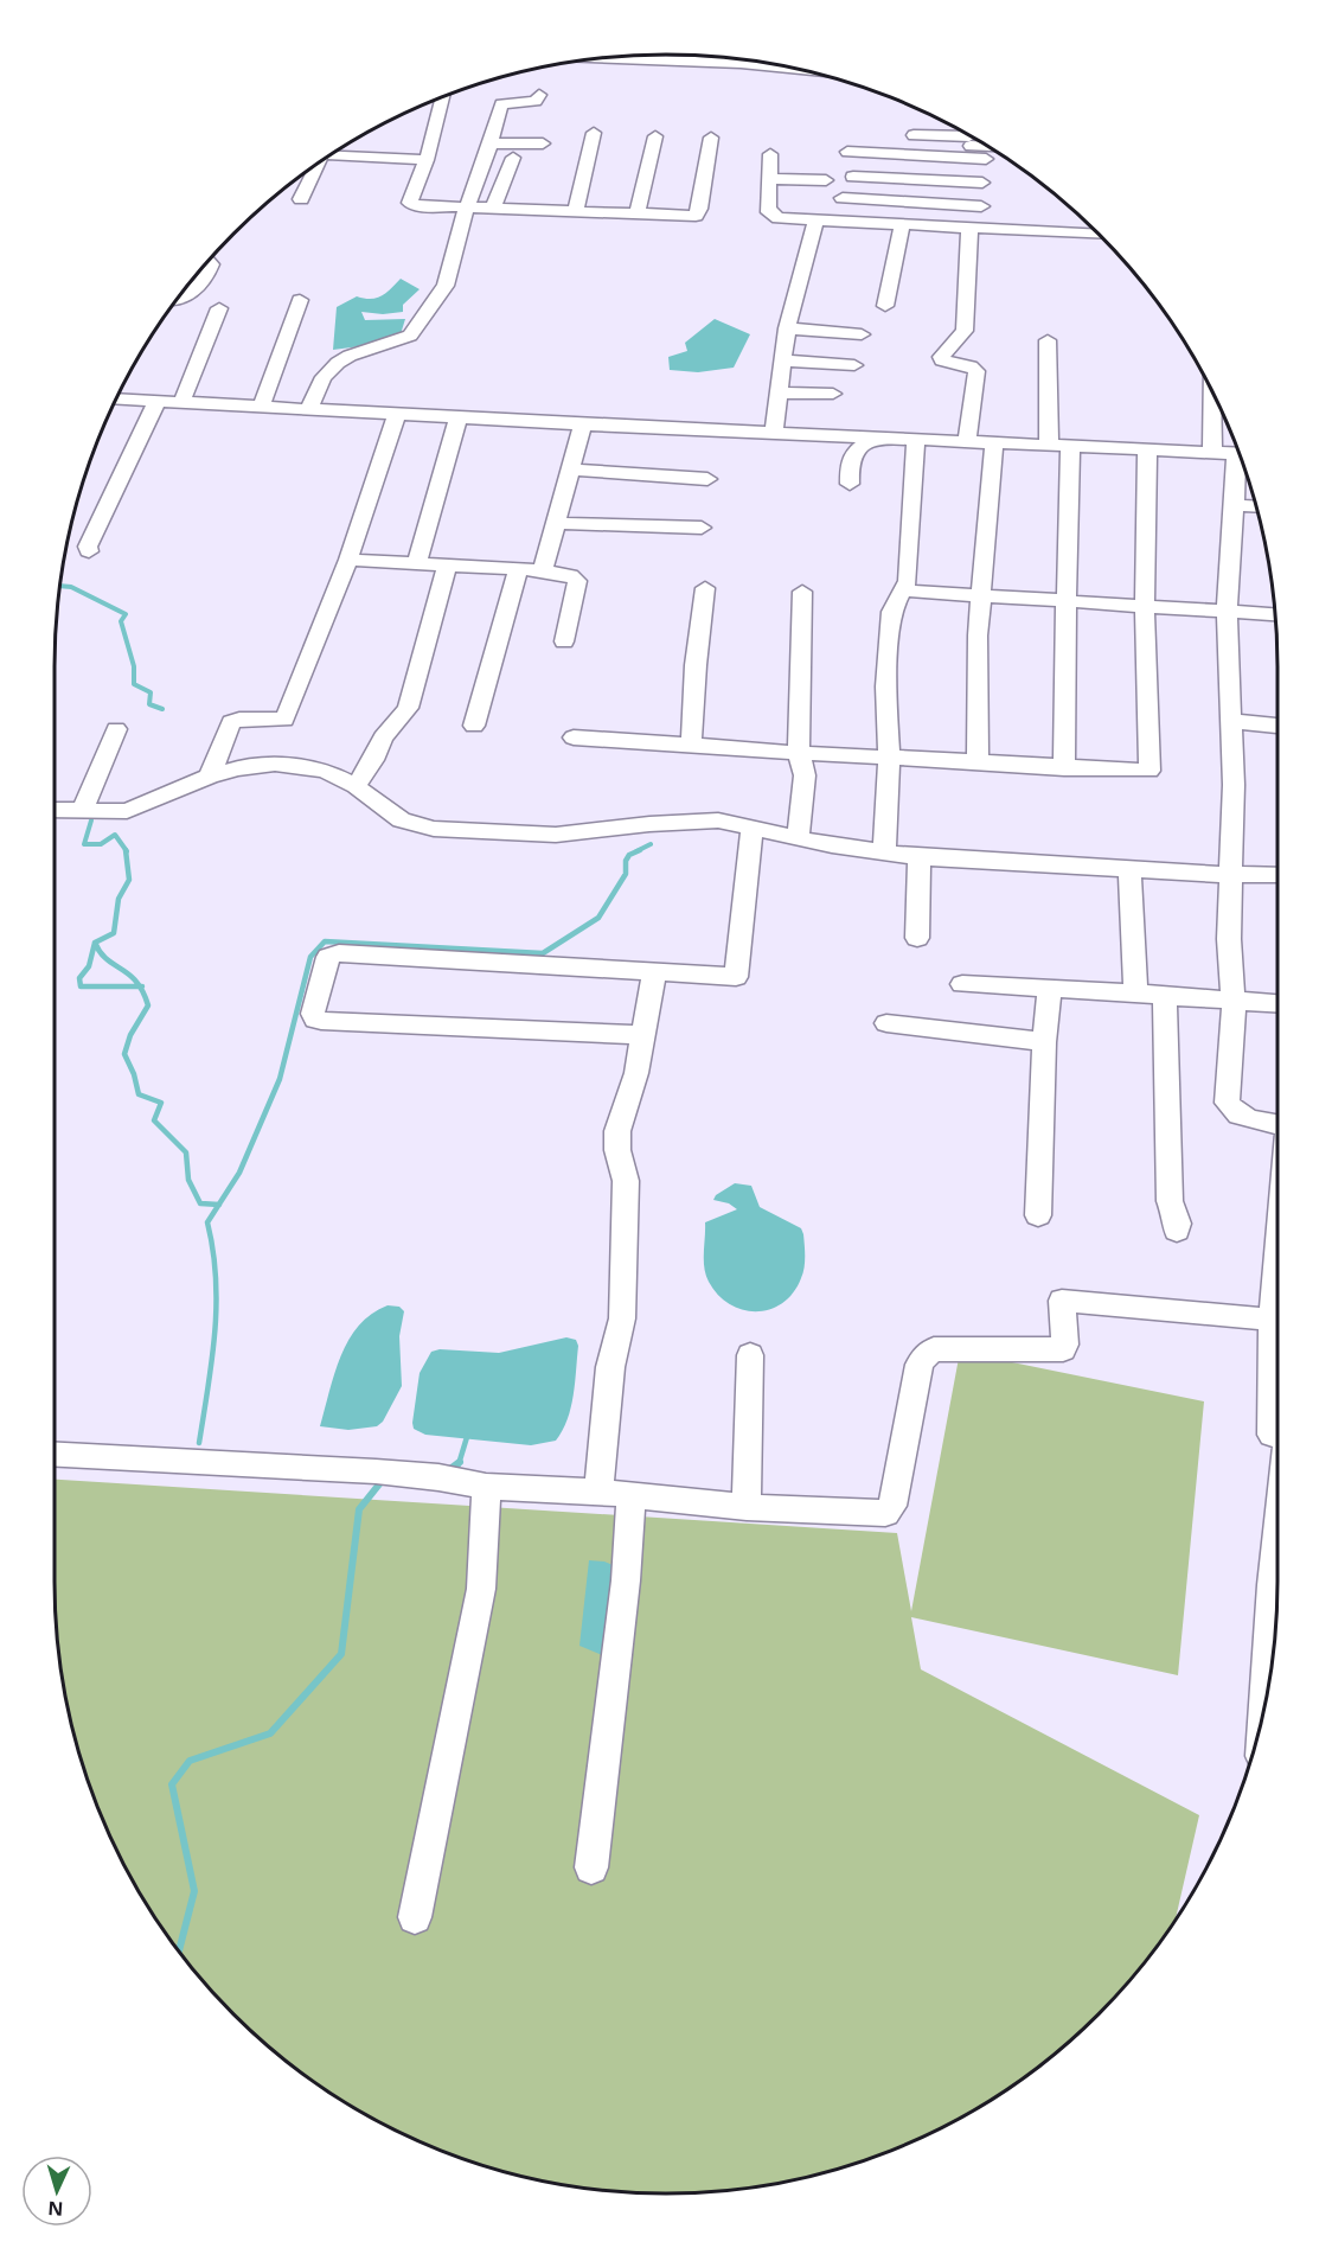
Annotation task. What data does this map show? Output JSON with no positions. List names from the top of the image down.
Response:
{
  "north": "bottom"
}
